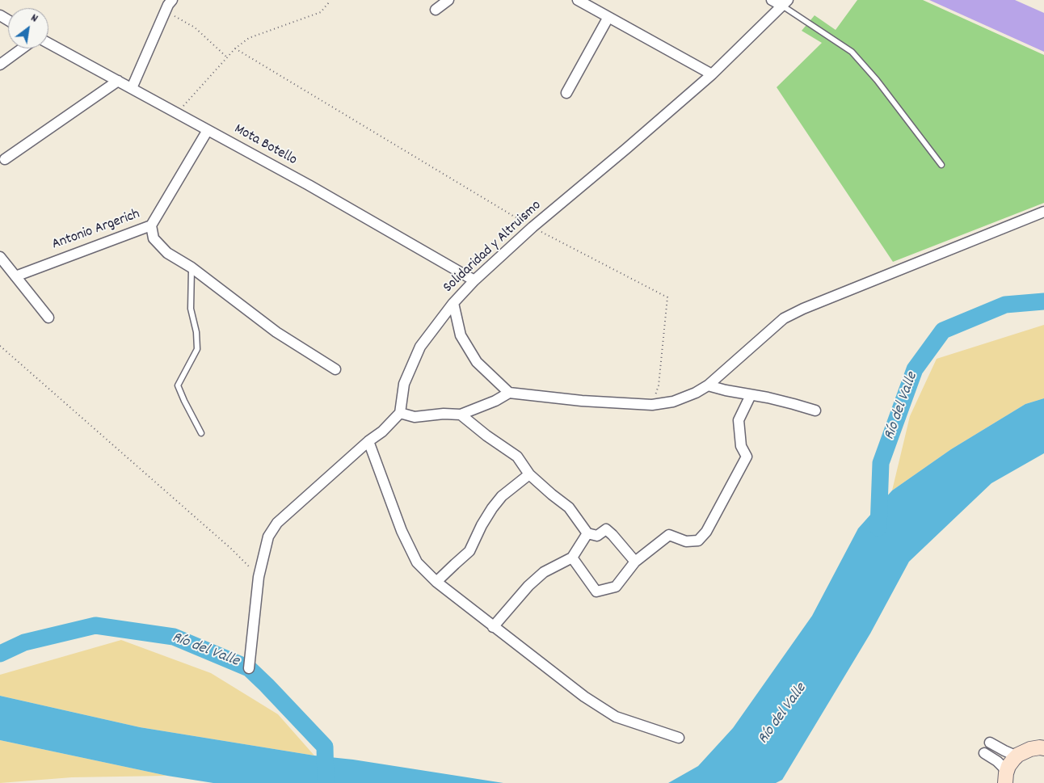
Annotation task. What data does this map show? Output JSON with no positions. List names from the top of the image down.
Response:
{
  "streets": {
    "street": ["Mota Botello", "Antonio Argerich", "Solidaridad y Altruismo"]
  },
  "crossings": [
    ["Mota Botello", "Antonio Argerich"],
    ["Mota Botello", "Solidaridad y Altruismo"]
  ],
  "water": ["Río del Valle"],
  "north": "top right"
}
